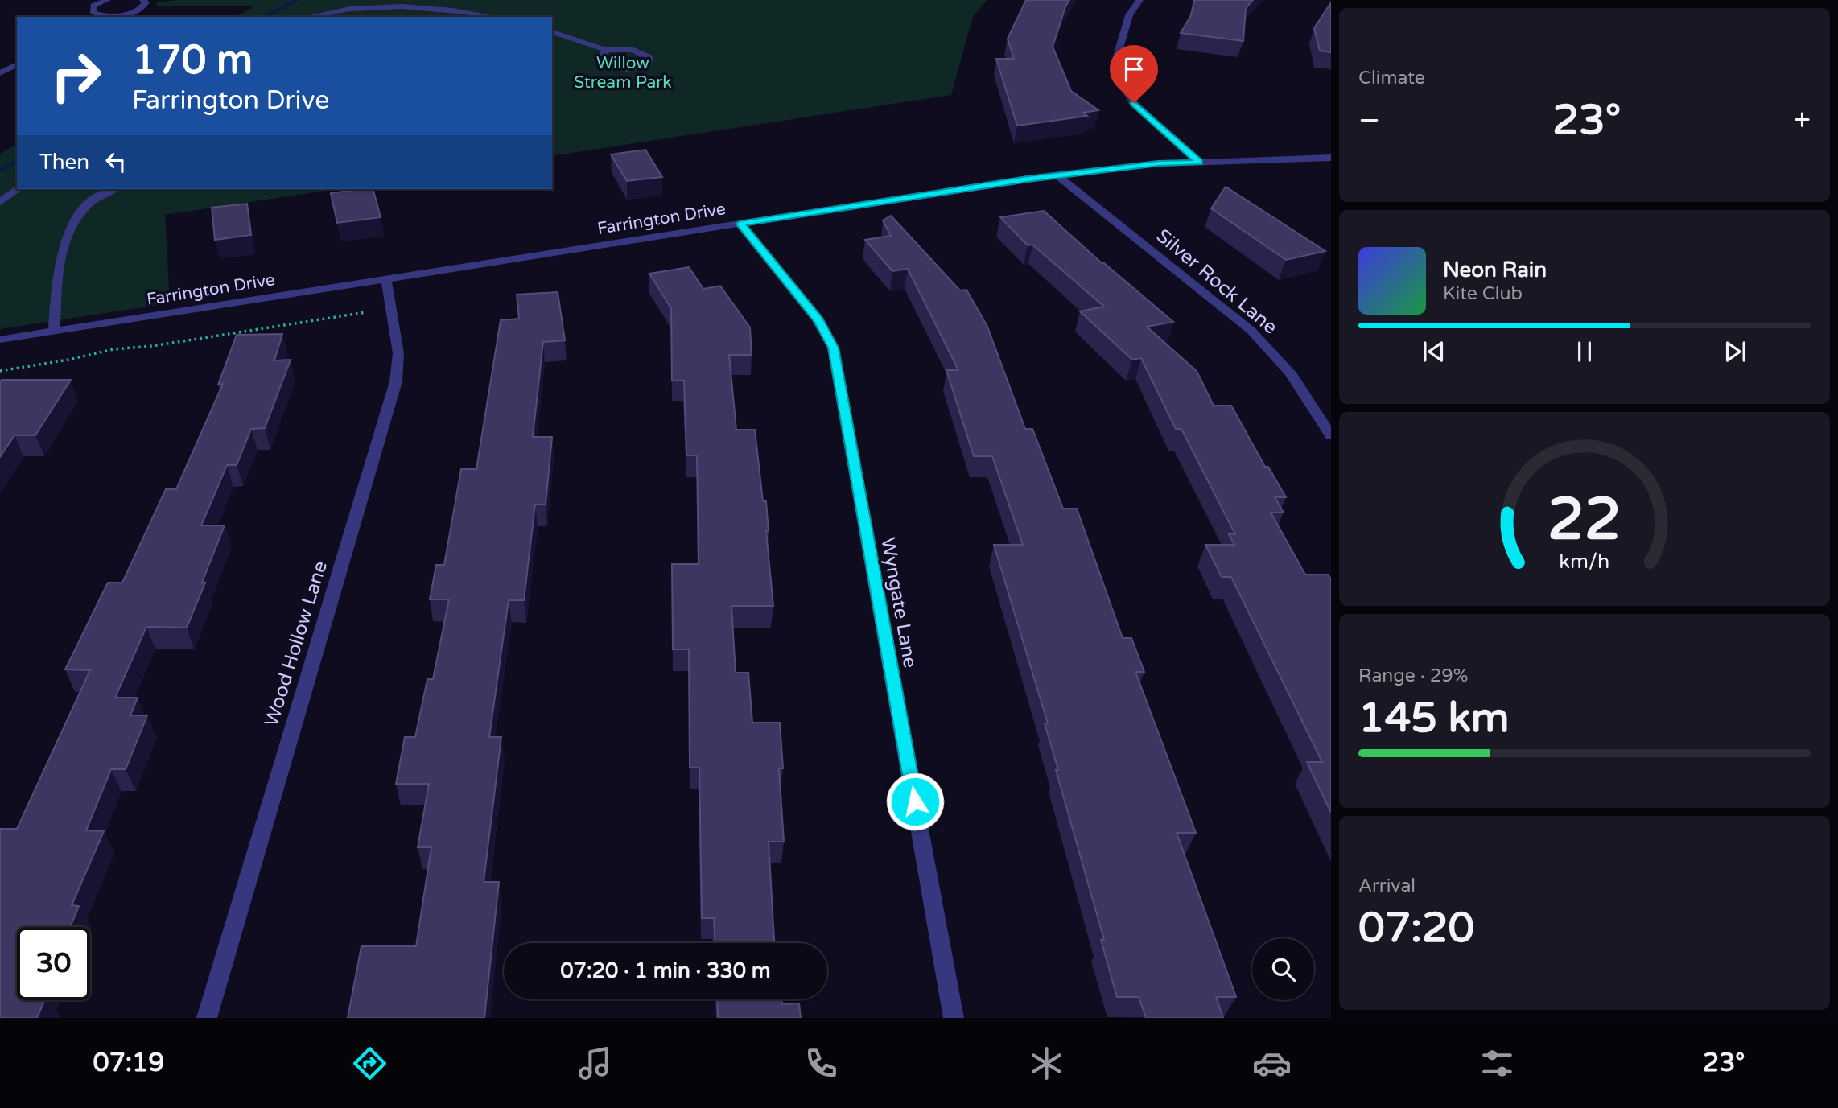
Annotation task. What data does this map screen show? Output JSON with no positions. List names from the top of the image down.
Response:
{
  "streets": {
    "street": [
      "Farrington Drive",
      "Silver Rock Lane",
      "Wyngate Lane",
      "Wood Hollow Lane"
    ]
  },
  "crossings": [
    ["Farrington Drive", "Silver Rock Lane"],
    ["Farrington Drive", "Wyngate Lane"],
    ["Farrington Drive", "Wood Hollow Lane"]
  ],
  "parks": ["Willow Stream Park"],
  "page": {
    "tile": [
      "Climate",
      ["Range · 29%", "145 km"],
      ["Arrival", "07:20"]
    ],
    "turn": ["170 m", "Farrington Drive"],
    "heat": ["−", "23°", "+"],
    "then": "Then",
    "song": ["Neon Rain", "Kite Club"],
    "limit": "30",
    "trip": "07:20 · 1 min · 330 m",
    "tabs": ["07:19", "23°"],
    "gauge": ["22", "km/h"]
  }
}
